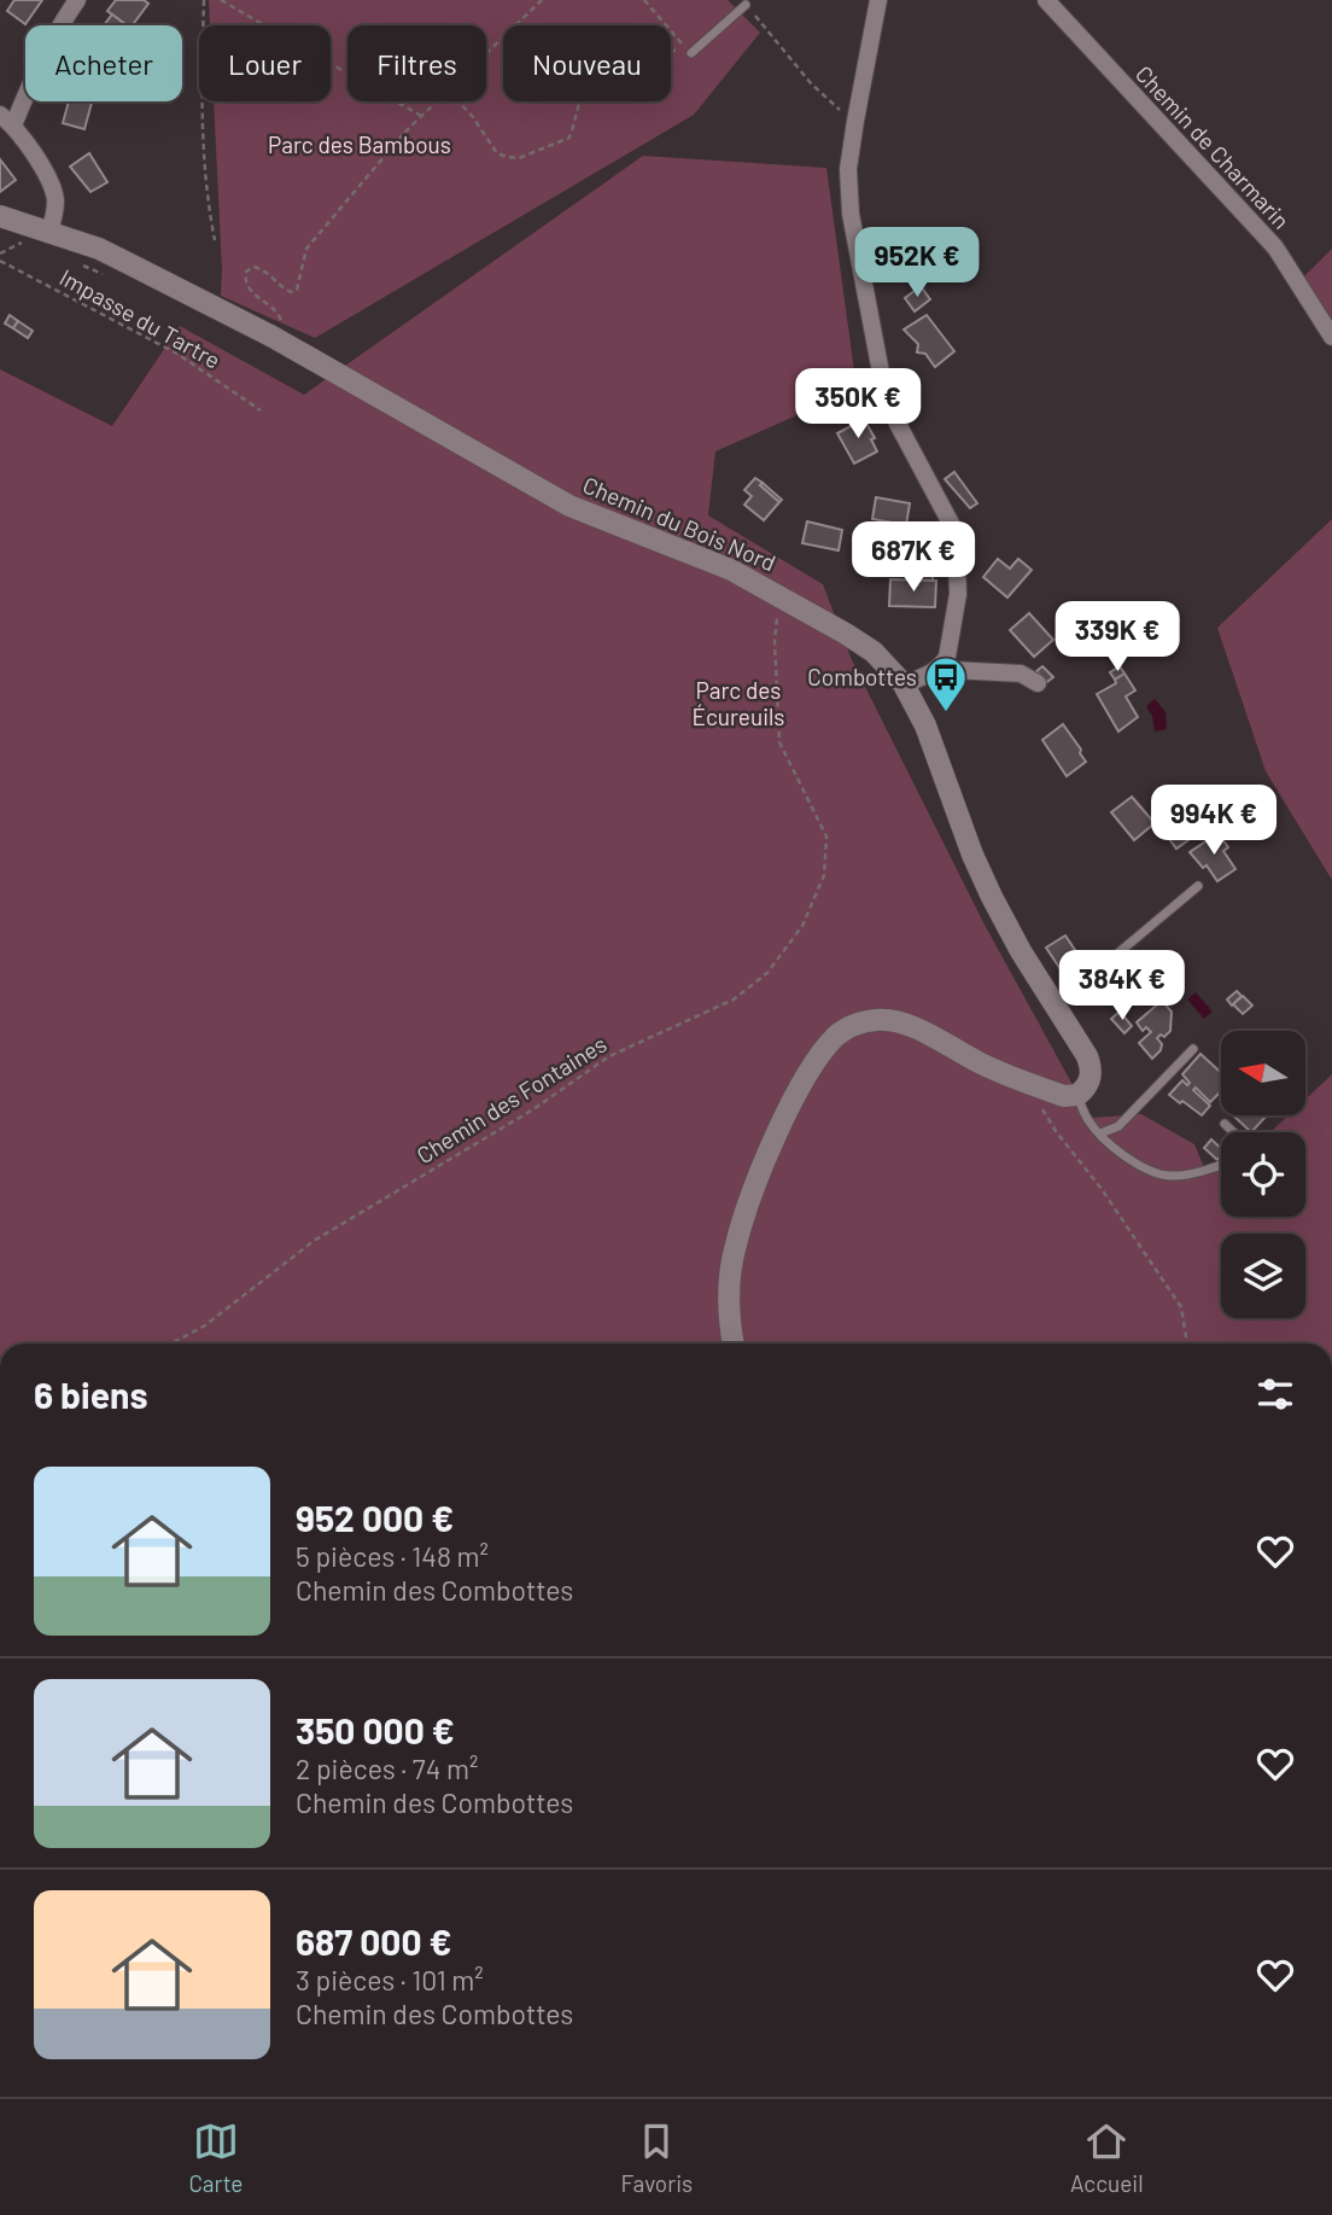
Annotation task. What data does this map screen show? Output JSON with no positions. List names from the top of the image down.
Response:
{
  "streets": {
    "street": ["Chemin de Charmarin", "Chemin du Bois Nord"],
    "path": ["Impasse du Tartre", "Chemin des Fontaines"]
  },
  "crossings": [
    ["Chemin du Bois Nord", "Chemin des Fontaines"]
  ],
  "parks": ["Parc des Bambous", "Parc des Écureuils"],
  "places": {
    "bus stop": ["Combottes"]
  },
  "north": "left",
  "page": {
    "chip": [
      "Acheter",
      "Louer",
      "Filtres",
      "Nouveau"
    ],
    "price": [
      "952K €",
      "350K €",
      "687K €",
      "339K €",
      "994K €",
      "384K €"
    ],
    "heading": "6 biens",
    "list": [
      {
        "name": "952 000 €",
        "note": "5 pièces · 148 m² · Chemin des Combottes"
      },
      {
        "name": "350 000 €",
        "note": "2 pièces · 74 m² · Chemin des Combottes"
      },
      {
        "name": "687 000 €",
        "note": "3 pièces · 101 m² · Chemin des Combottes"
      }
    ],
    "tabs": ["Carte", "Favoris", "Accueil"]
  }
}
